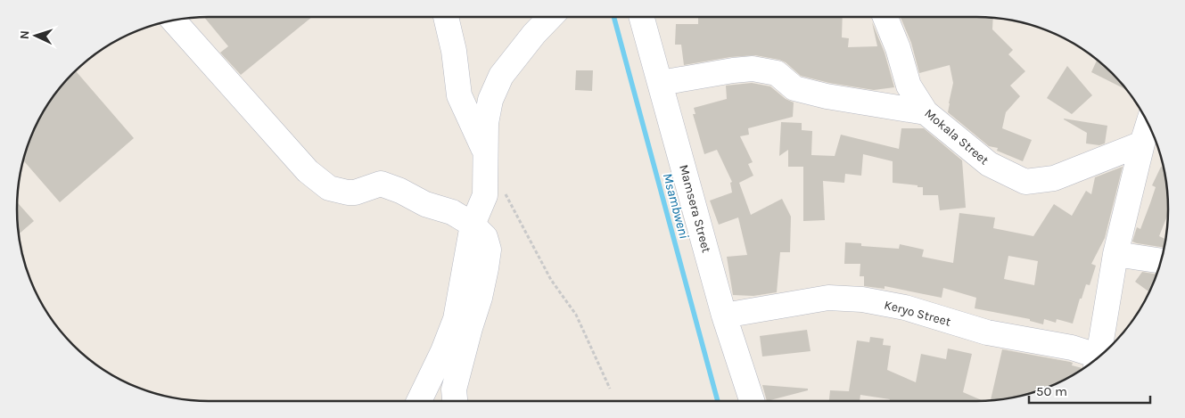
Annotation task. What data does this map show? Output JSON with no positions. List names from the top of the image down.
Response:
{
  "streets": {
    "street": ["Mokala Street", "Mamsera Street", "Keryo Street"]
  },
  "crossings": [
    ["Mamsera Street", "Keryo Street"]
  ],
  "water": ["Msambweni"],
  "scale_bar": "50 m",
  "north": "left"
}
